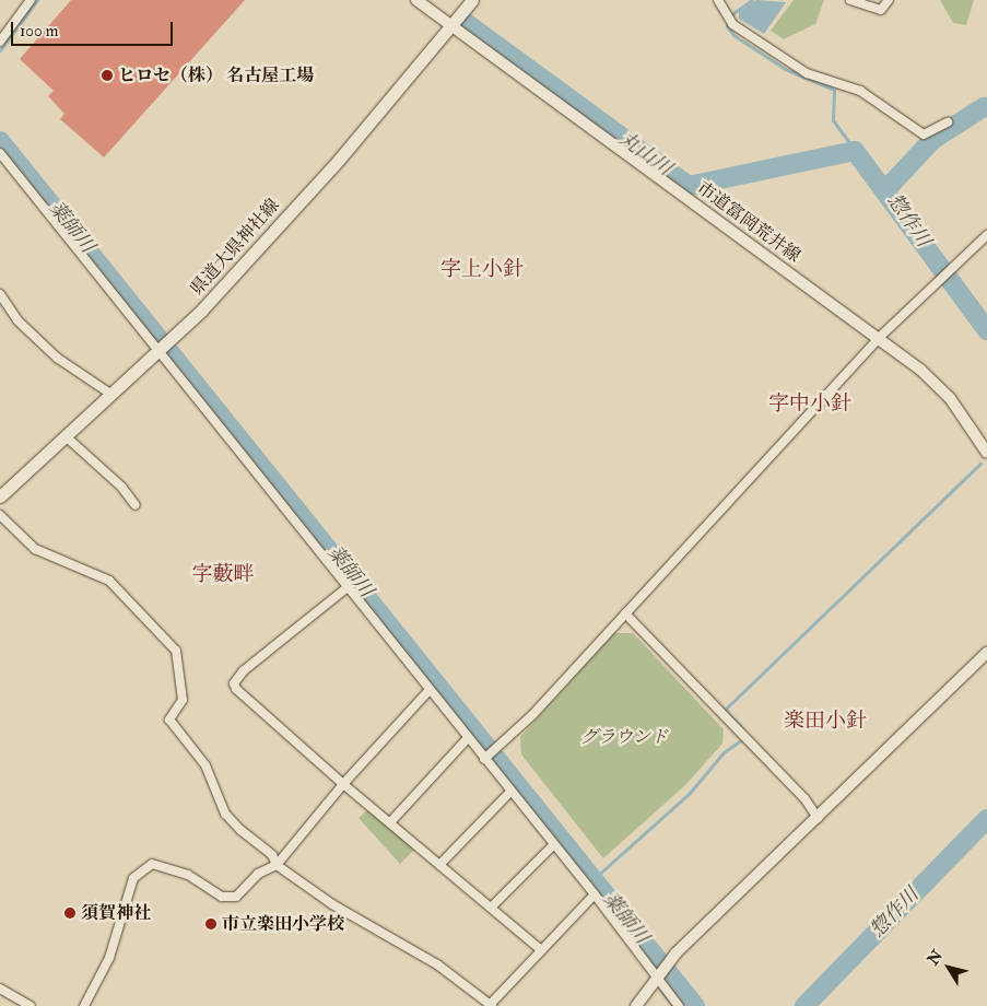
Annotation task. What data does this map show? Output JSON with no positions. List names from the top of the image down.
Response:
{
  "streets": {
    "main road": ["県道大県神社線"],
    "street": ["市道富岡荒井線"]
  },
  "crossings": [
    ["市道富岡荒井線", "県道大県神社線"]
  ],
  "districts": [
    "字上小針",
    "字中小針",
    "字藪畔",
    "楽田小針"
  ],
  "water": ["丸山川", "惣作川", "薬師川"],
  "parks": ["グラウンド"],
  "places": ["ヒロセ（株） 名古屋工場", "須賀神社", "市立楽田小学校"],
  "scale_bar": "100 m",
  "north": "top left"
}
